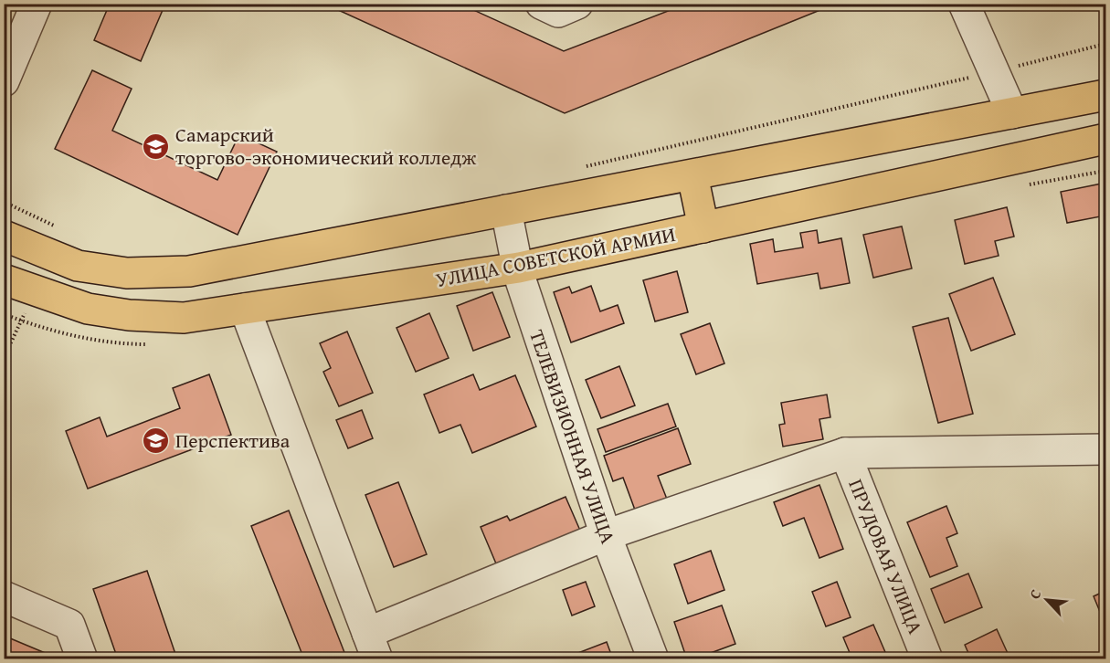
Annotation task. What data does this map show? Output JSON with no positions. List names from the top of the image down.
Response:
{
  "streets": {
    "main road": ["УЛИЦА СОВЕТСКОЙ АРМИИ"],
    "street": ["ТЕЛЕВИЗИОННАЯ УЛИЦА", "ПРУДОВАЯ УЛИЦА"]
  },
  "crossings": [
    ["УЛИЦА СОВЕТСКОЙ АРМИИ", "ТЕЛЕВИЗИОННАЯ УЛИЦА"]
  ],
  "places": {
    "school or university": ["Самарский торгово-экономический колледж", "Перспектива"]
  },
  "north": "top left"
}
